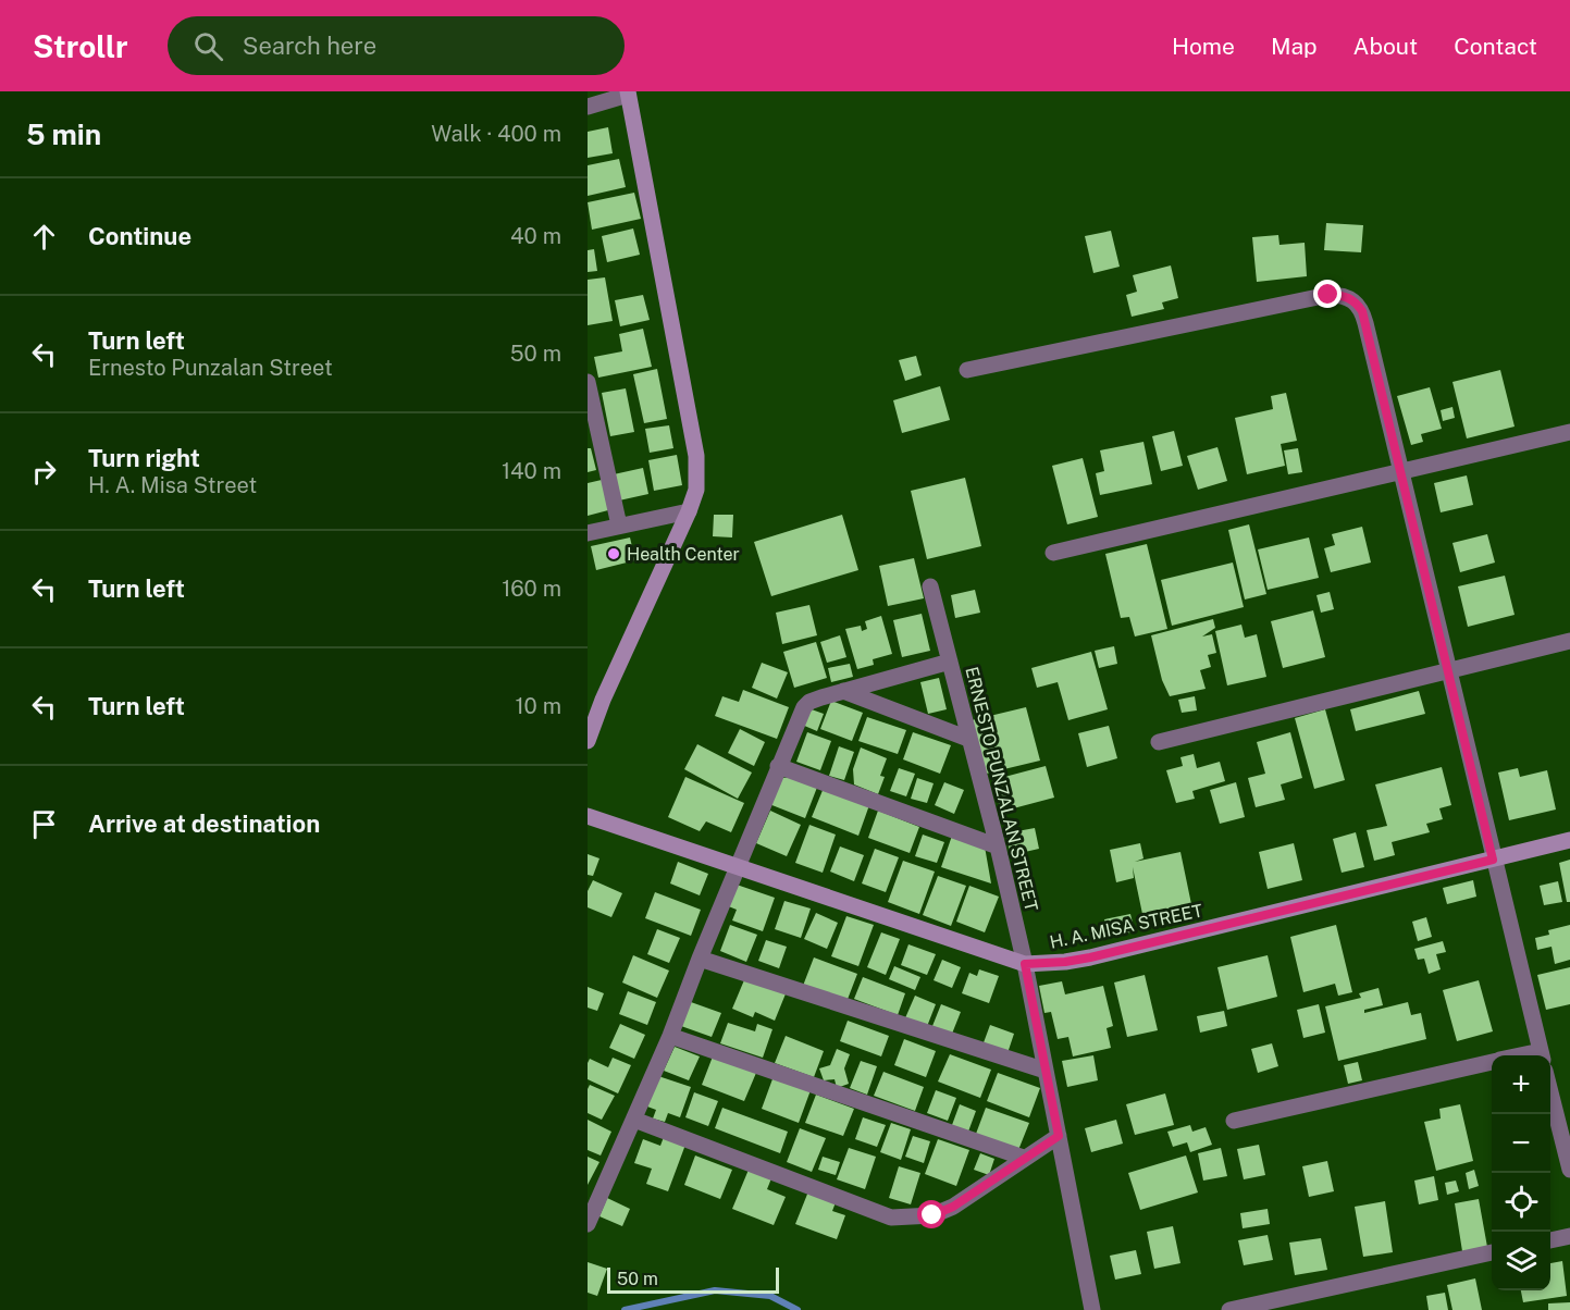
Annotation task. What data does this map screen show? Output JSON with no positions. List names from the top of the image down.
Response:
{
  "streets": {
    "street": ["ERNESTO PUNZALAN STREET", "H. A. MISA STREET"]
  },
  "crossings": [
    ["ERNESTO PUNZALAN STREET", "H. A. MISA STREET"]
  ],
  "places": ["Health Center"],
  "scale_bar": "50 m",
  "page": {
    "header": "Strollr",
    "search": "Search here",
    "nav": [
      "Home",
      "Map",
      "About",
      "Contact"
    ],
    "heading": ["5 min", "Walk · 400 m"],
    "list": [
      ["Continue", "40 m"],
      ["Turn left", "Ernesto Punzalan Street", "50 m"],
      ["Turn right", "H. A. Misa Street", "140 m"],
      ["Turn left", "160 m"],
      ["Turn left", "10 m"],
      "Arrive at destination"
    ],
    "map_buttons": ["+", "−"],
    "scale": "50 m"
  }
}
